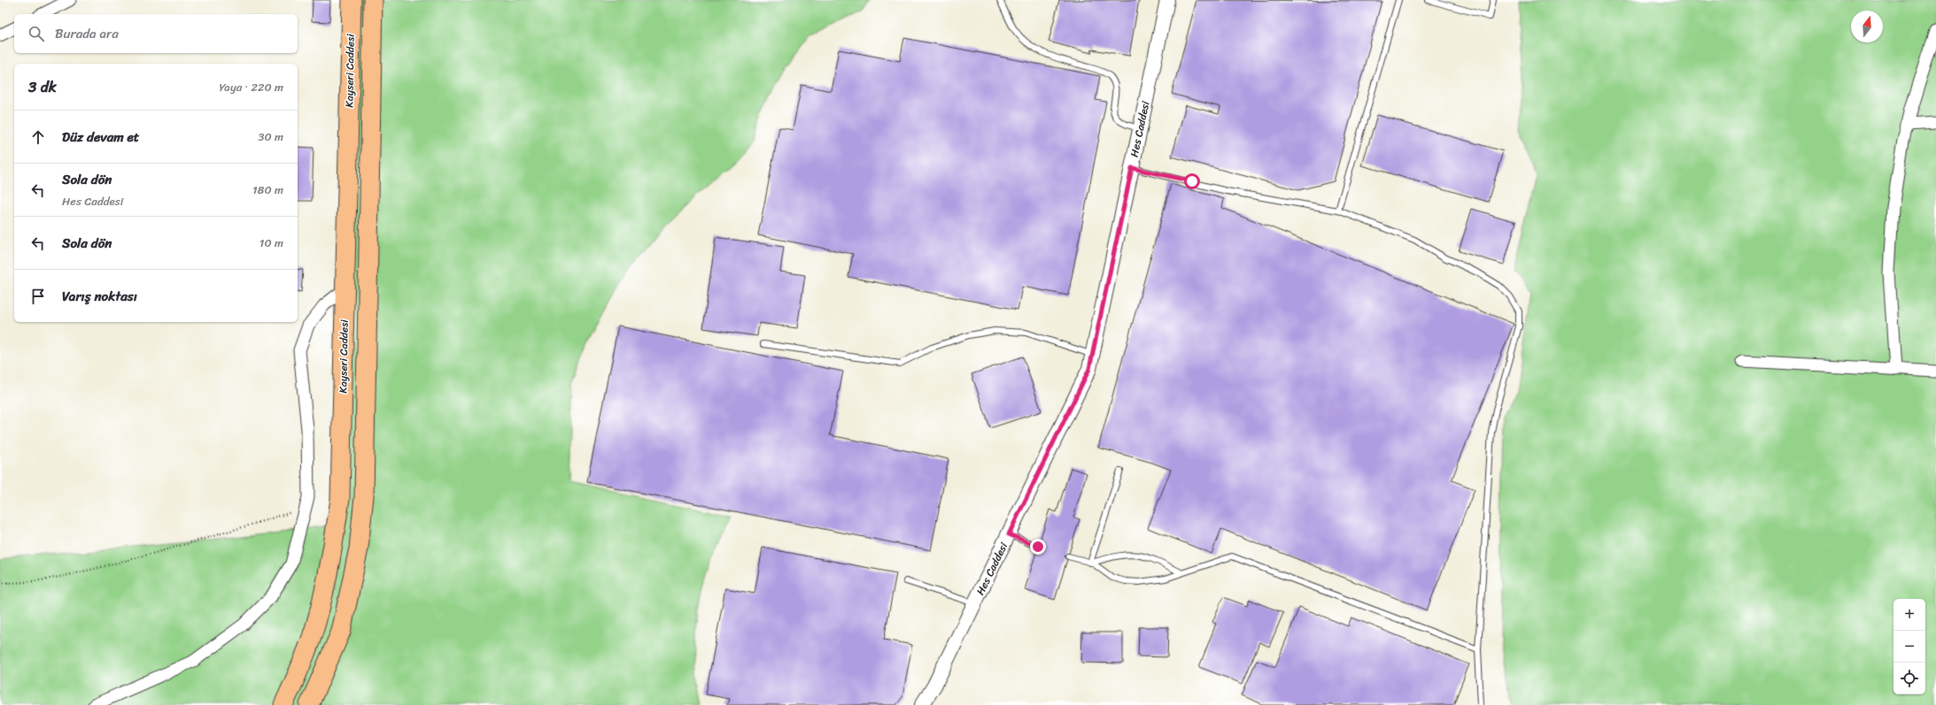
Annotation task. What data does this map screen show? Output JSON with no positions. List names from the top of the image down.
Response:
{
  "streets": {
    "main road": ["Kayseri Caddesi"],
    "street": ["Hes Caddesi"]
  },
  "north": "top",
  "page": {
    "search": "Burada ara",
    "heading": ["3 dk", "Yaya · 220 m"],
    "list": [
      ["Düz devam et", "30 m"],
      ["Sola dön", "Hes Caddesi", "180 m"],
      ["Sola dön", "10 m"],
      "Varış noktası"
    ],
    "map_buttons": ["+", "−"]
  }
}
